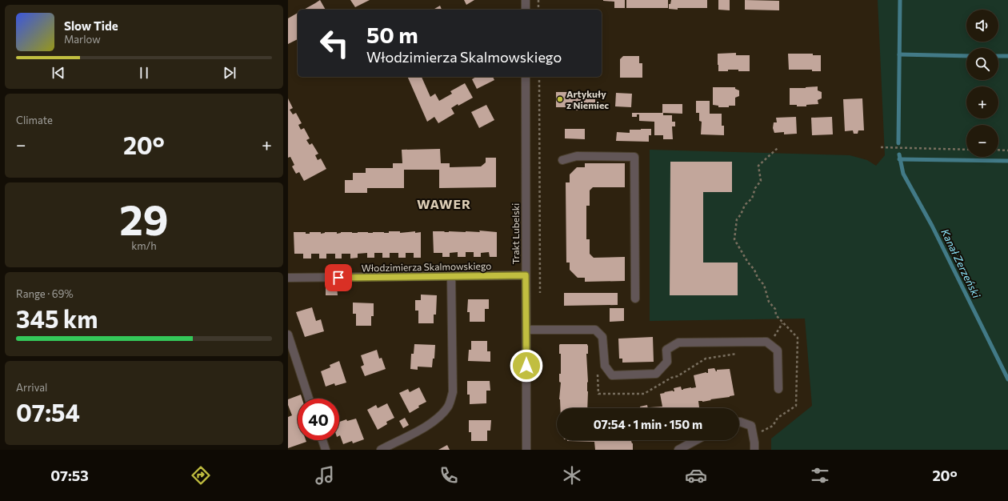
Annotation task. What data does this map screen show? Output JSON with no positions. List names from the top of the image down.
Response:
{
  "streets": {
    "street": ["Trakt Lubelski", "Włodzimierza Skalmowskiego"]
  },
  "crossings": [
    ["Trakt Lubelski", "Włodzimierza Skalmowskiego"]
  ],
  "districts": ["WAWER"],
  "water": ["Kanał Zerzeński"],
  "places": ["Artykuły z Niemiec"],
  "page": {
    "map_buttons": ["+", "−"],
    "turn": ["50 m", "Włodzimierza Skalmowskiego"],
    "song": ["Slow Tide", "Marlow"],
    "tile": [
      "Climate",
      ["29", "km/h"],
      ["Range · 69%", "345 km"],
      ["Arrival", "07:54"]
    ],
    "heat": ["−", "20°", "+"],
    "limit": "40",
    "trip": "07:54 · 1 min · 150 m",
    "tabs": ["07:53", "20°"]
  }
}
